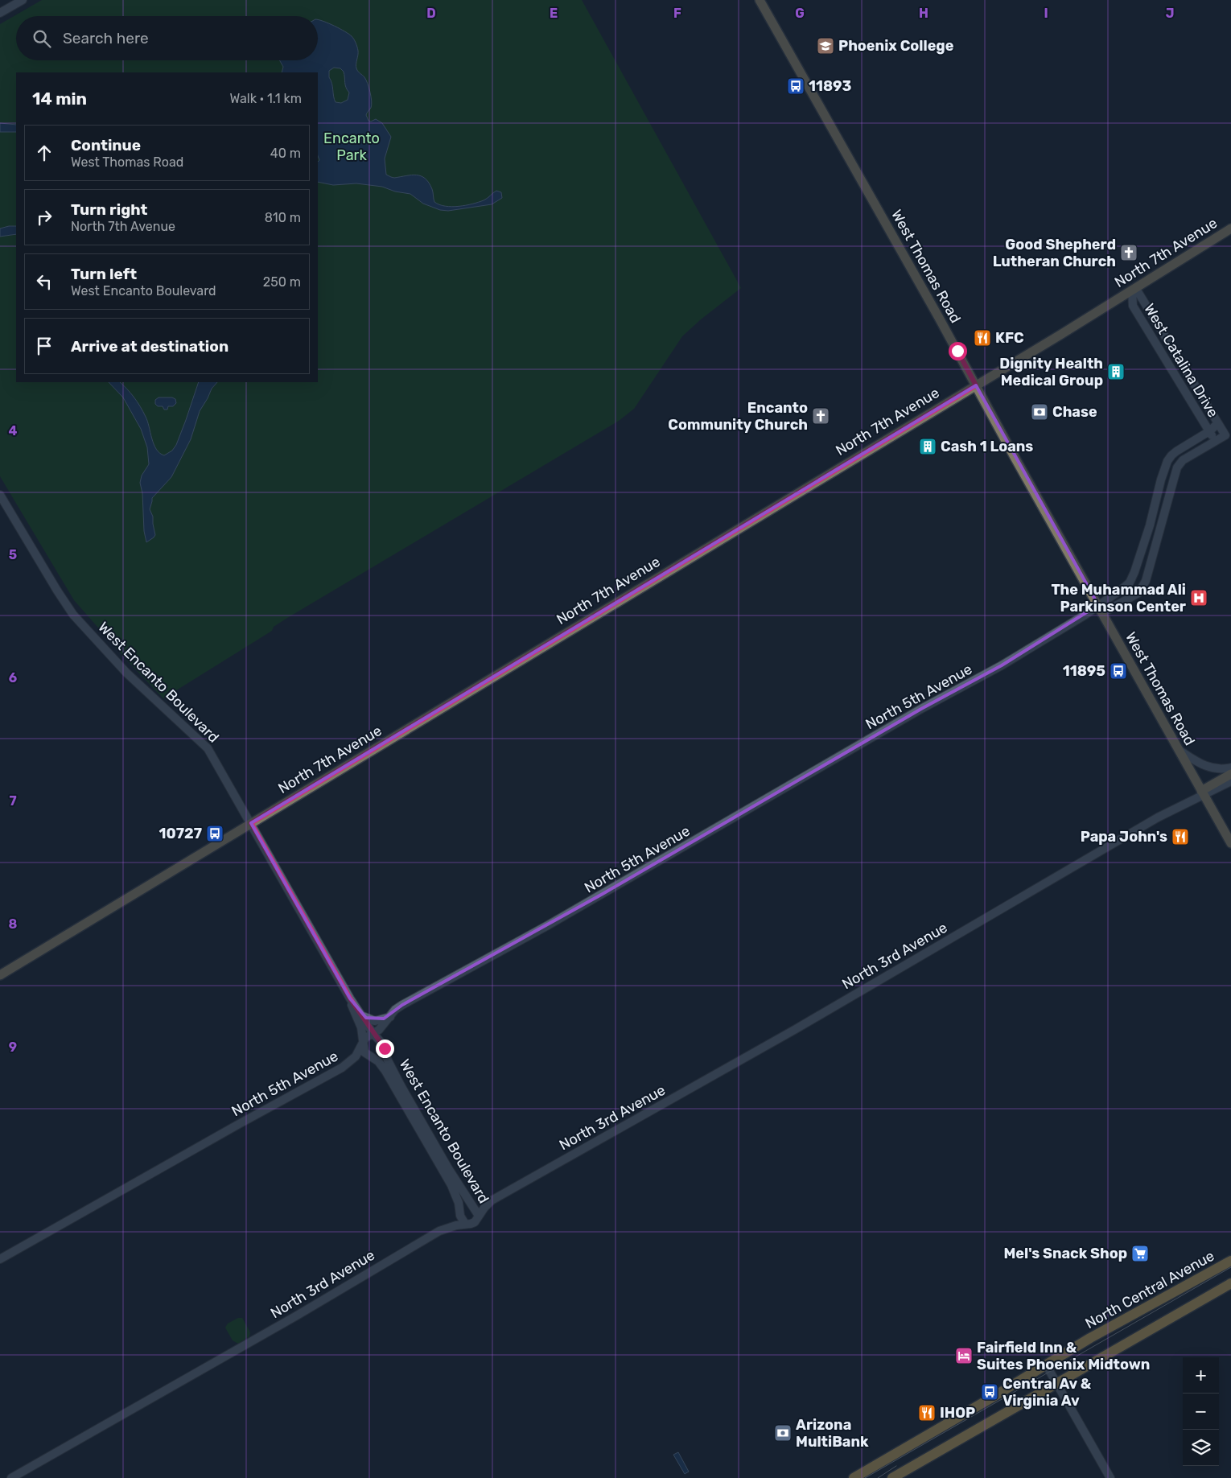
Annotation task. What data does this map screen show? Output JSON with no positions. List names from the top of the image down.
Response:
{
  "streets": {
    "main road": ["North 7th Avenue", "West Thomas Road", "North Central Avenue"],
    "street": [
      "West Catalina Drive",
      "West Encanto Boulevard",
      "North 5th Avenue",
      "North 3rd Avenue"
    ]
  },
  "crossings": [
    ["North 7th Avenue", "West Thomas Road"],
    ["North 7th Avenue", "West Catalina Drive"],
    ["North 7th Avenue", "West Encanto Boulevard"],
    ["West Thomas Road", "North 5th Avenue"],
    ["West Thomas Road", "North 3rd Avenue"],
    ["West Catalina Drive", "North 5th Avenue"],
    ["West Encanto Boulevard", "North 5th Avenue"],
    ["West Encanto Boulevard", "North 3rd Avenue"]
  ],
  "parks": ["Encanto Park"],
  "places": {
    "school or university": ["Phoenix College"],
    "bus stop": [
      "11893",
      "11895",
      "10727",
      "Central Av & Virginia Av"
    ],
    "church": ["Good Shepherd Lutheran Church", "Encanto Community Church"],
    "restaurant": ["KFC", "Papa John's", "IHOP"],
    "building": ["Dignity Health Medical Group", "Cash 1 Loans"],
    "bank": ["Chase", "Arizona MultiBank"],
    "hospital": ["The Muhammad Ali Parkinson Center"],
    "supermarket": ["Mel's Snack Shop"],
    "hotel": ["Fairfield Inn & Suites Phoenix Midtown"]
  },
  "page": {
    "search": "Search here",
    "heading": ["14 min", "Walk · 1.1 km"],
    "list": [
      ["Continue", "West Thomas Road", "40 m"],
      ["Turn right", "North 7th Avenue", "810 m"],
      ["Turn left", "West Encanto Boulevard", "250 m"],
      "Arrive at destination"
    ],
    "map_buttons": ["+", "−"]
  },
  "grid": {
    "columns": [
      "D",
      "E",
      "F",
      "G",
      "H",
      "I",
      "J"
    ],
    "rows": [
      "4",
      "5",
      "6",
      "7",
      "8",
      "9"
    ]
  }
}
